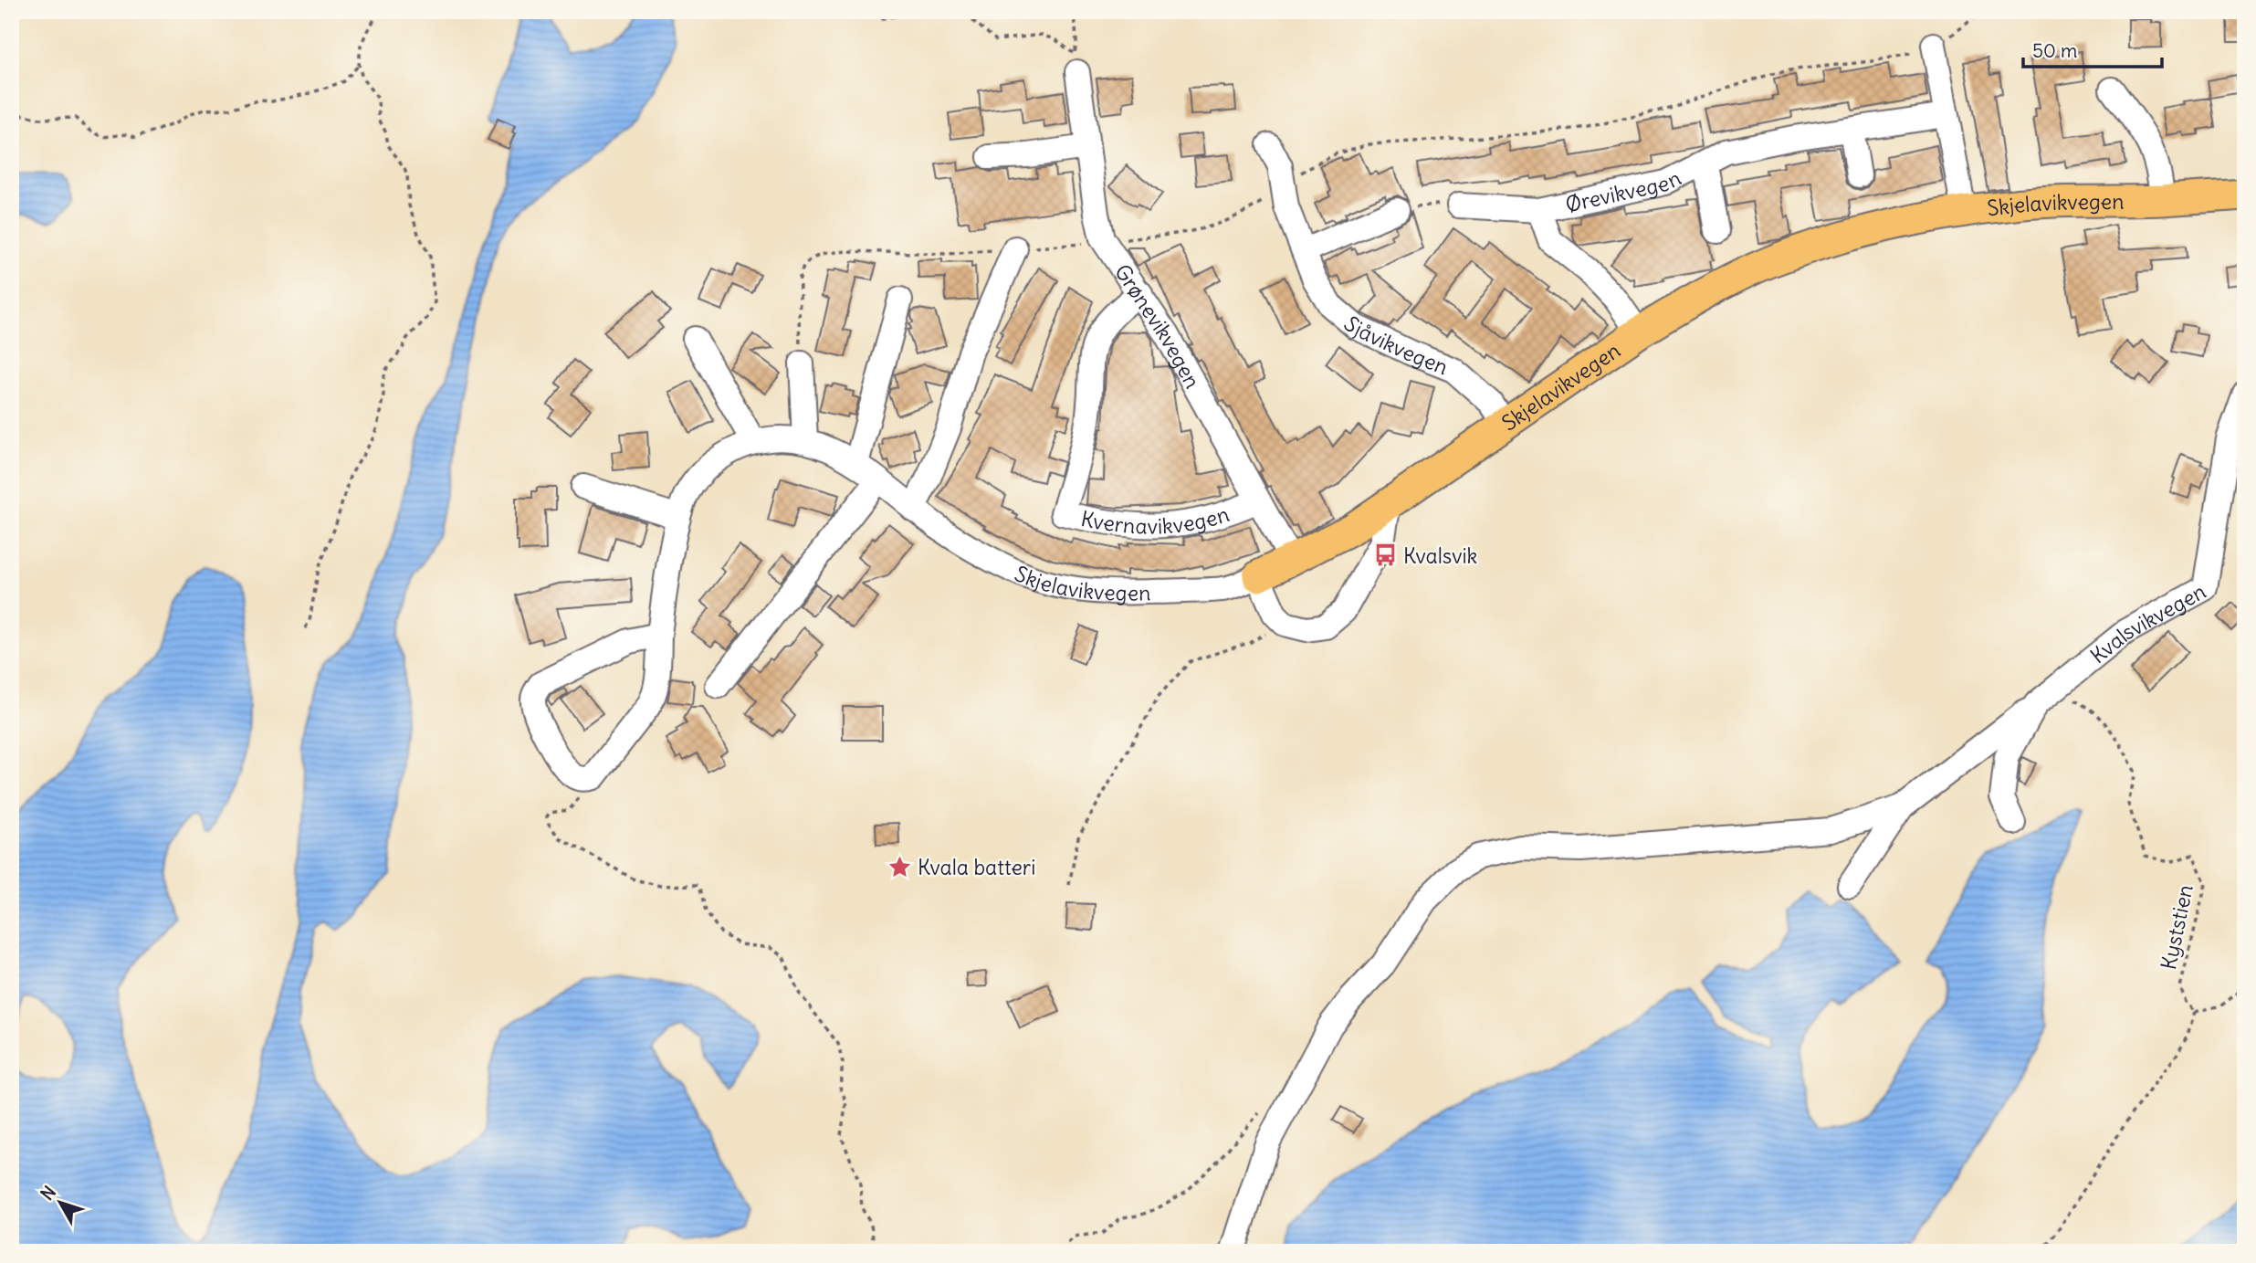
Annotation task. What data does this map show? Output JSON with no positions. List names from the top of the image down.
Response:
{
  "streets": {
    "main road": ["Skjelavikvegen"],
    "street": [
      "Ørevikvegen",
      "Grønevikvegen",
      "Sjåvikvegen",
      "Kvernavikvegen",
      "Kvalsvikvegen"
    ],
    "path": ["Kyststien"]
  },
  "crossings": [
    ["Ørevikvegen", "Skjelavikvegen"],
    ["Skjelavikvegen", "Grønevikvegen"],
    ["Skjelavikvegen", "Sjåvikvegen"],
    ["Grønevikvegen", "Kvernavikvegen"],
    ["Kvalsvikvegen", "Kyststien"]
  ],
  "places": {
    "bus stop": ["Kvalsvik"],
    "place": ["Kvala batteri"]
  },
  "scale_bar": "50 m",
  "north": "top left"
}
